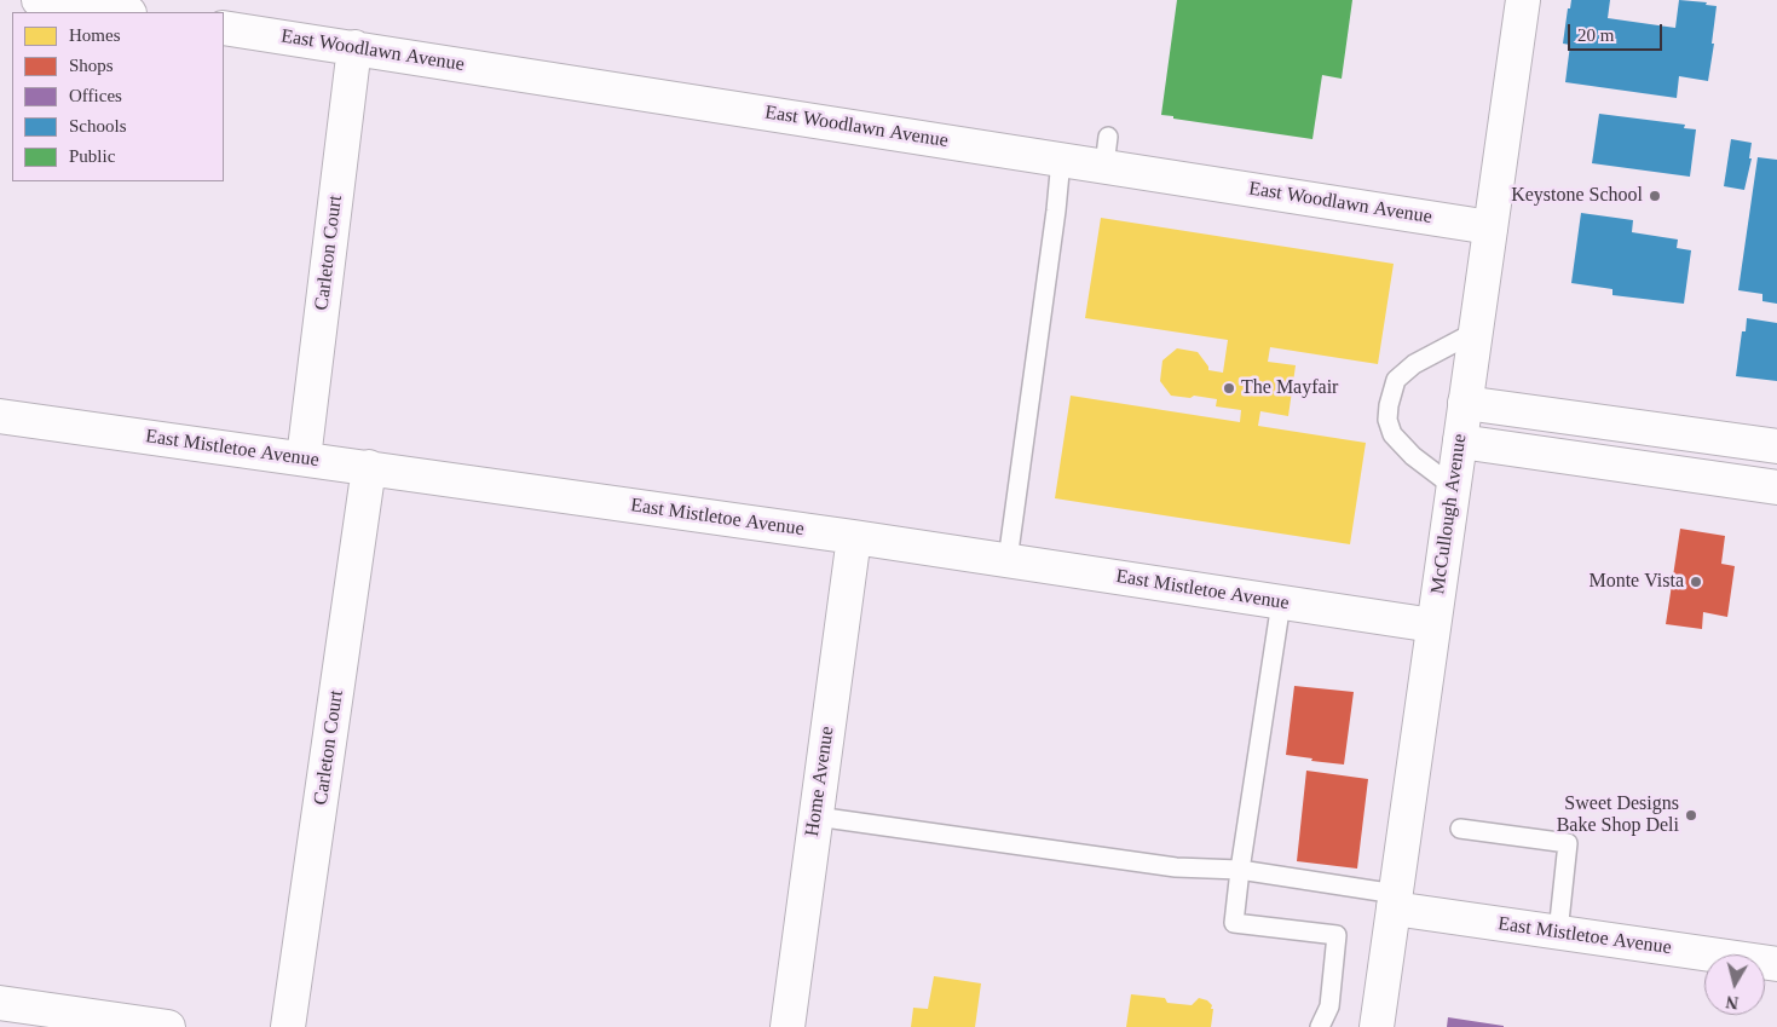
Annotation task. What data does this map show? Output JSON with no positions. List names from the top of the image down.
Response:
{
  "streets": {
    "street": [
      "East Woodlawn Avenue",
      "Carleton Court",
      "East Mistletoe Avenue",
      "McCullough Avenue",
      "Home Avenue"
    ]
  },
  "crossings": [
    ["East Woodlawn Avenue", "Carleton Court"],
    ["East Woodlawn Avenue", "McCullough Avenue"],
    ["Carleton Court", "East Mistletoe Avenue"],
    ["East Mistletoe Avenue", "McCullough Avenue"],
    ["East Mistletoe Avenue", "Home Avenue"]
  ],
  "places": [
    "Keystone School",
    "The Mayfair",
    "Monte Vista",
    "Sweet Designs Bake Shop Deli"
  ],
  "legend": [
    "Homes",
    "Shops",
    "Offices",
    "Schools",
    "Public"
  ],
  "scale_bar": "20 m",
  "north": "bottom"
}
